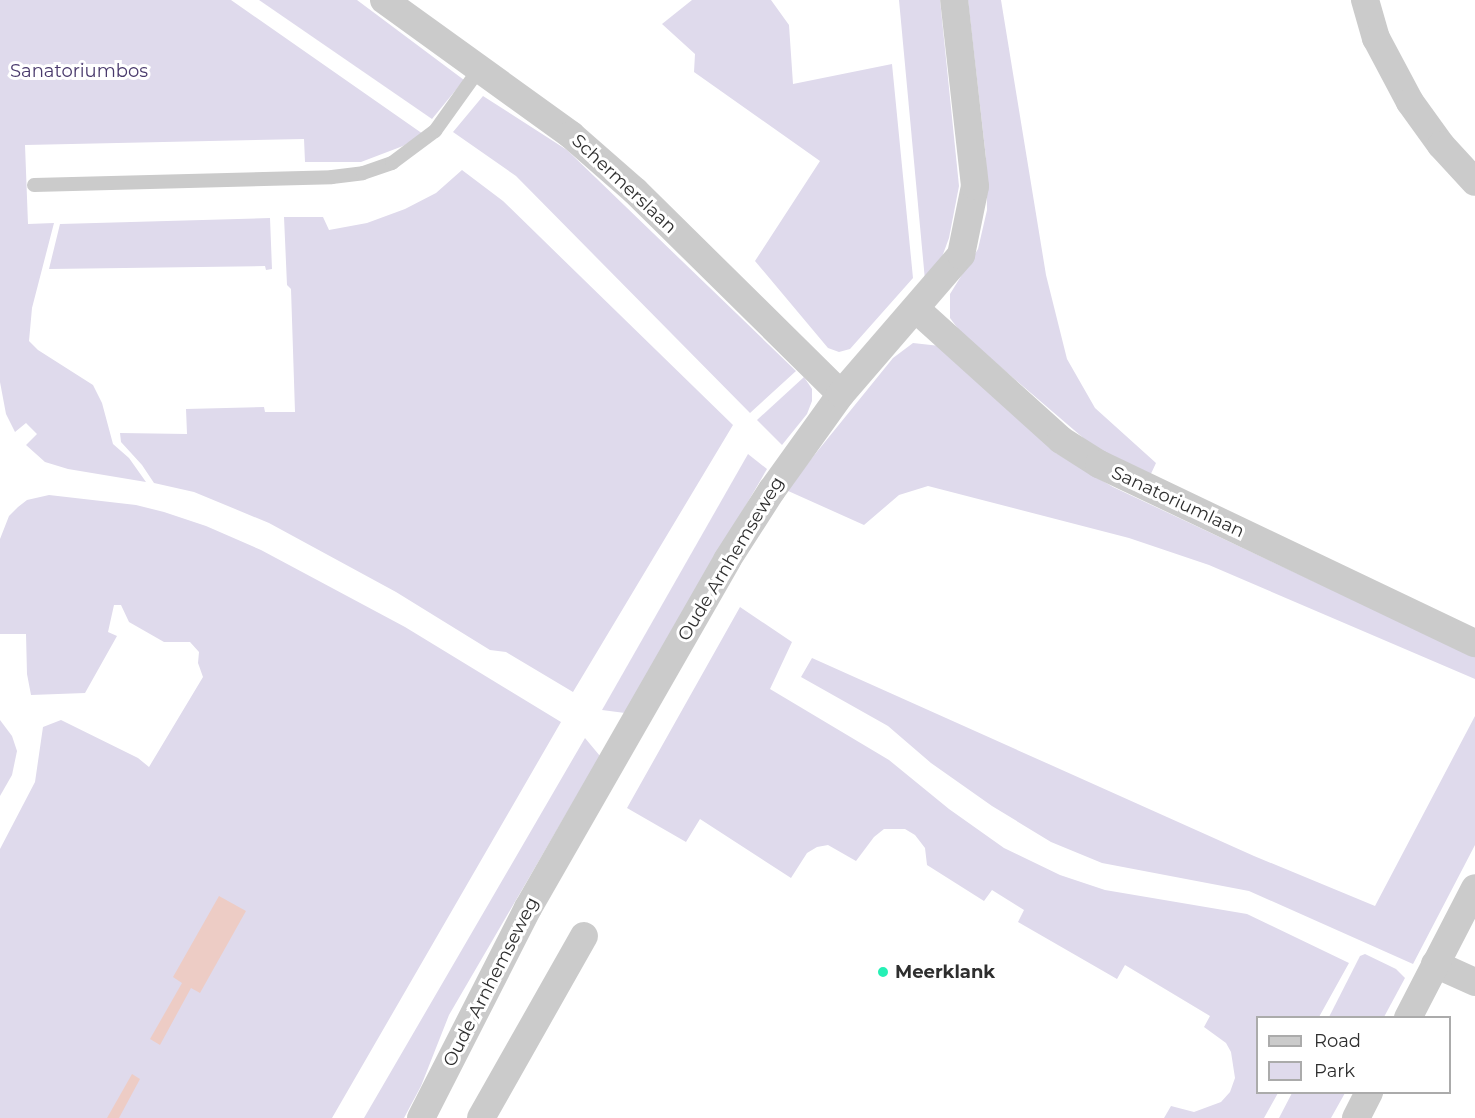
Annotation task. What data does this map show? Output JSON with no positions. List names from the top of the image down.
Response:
{
  "streets": {
    "street": ["Schermerslaan", "Sanatoriumlaan", "Oude Arnhemseweg"]
  },
  "crossings": [
    ["Schermerslaan", "Oude Arnhemseweg"],
    ["Sanatoriumlaan", "Oude Arnhemseweg"]
  ],
  "parks": ["Sanatoriumbos"],
  "places": ["Meerklank"],
  "legend": ["Road", "Park"]
}
